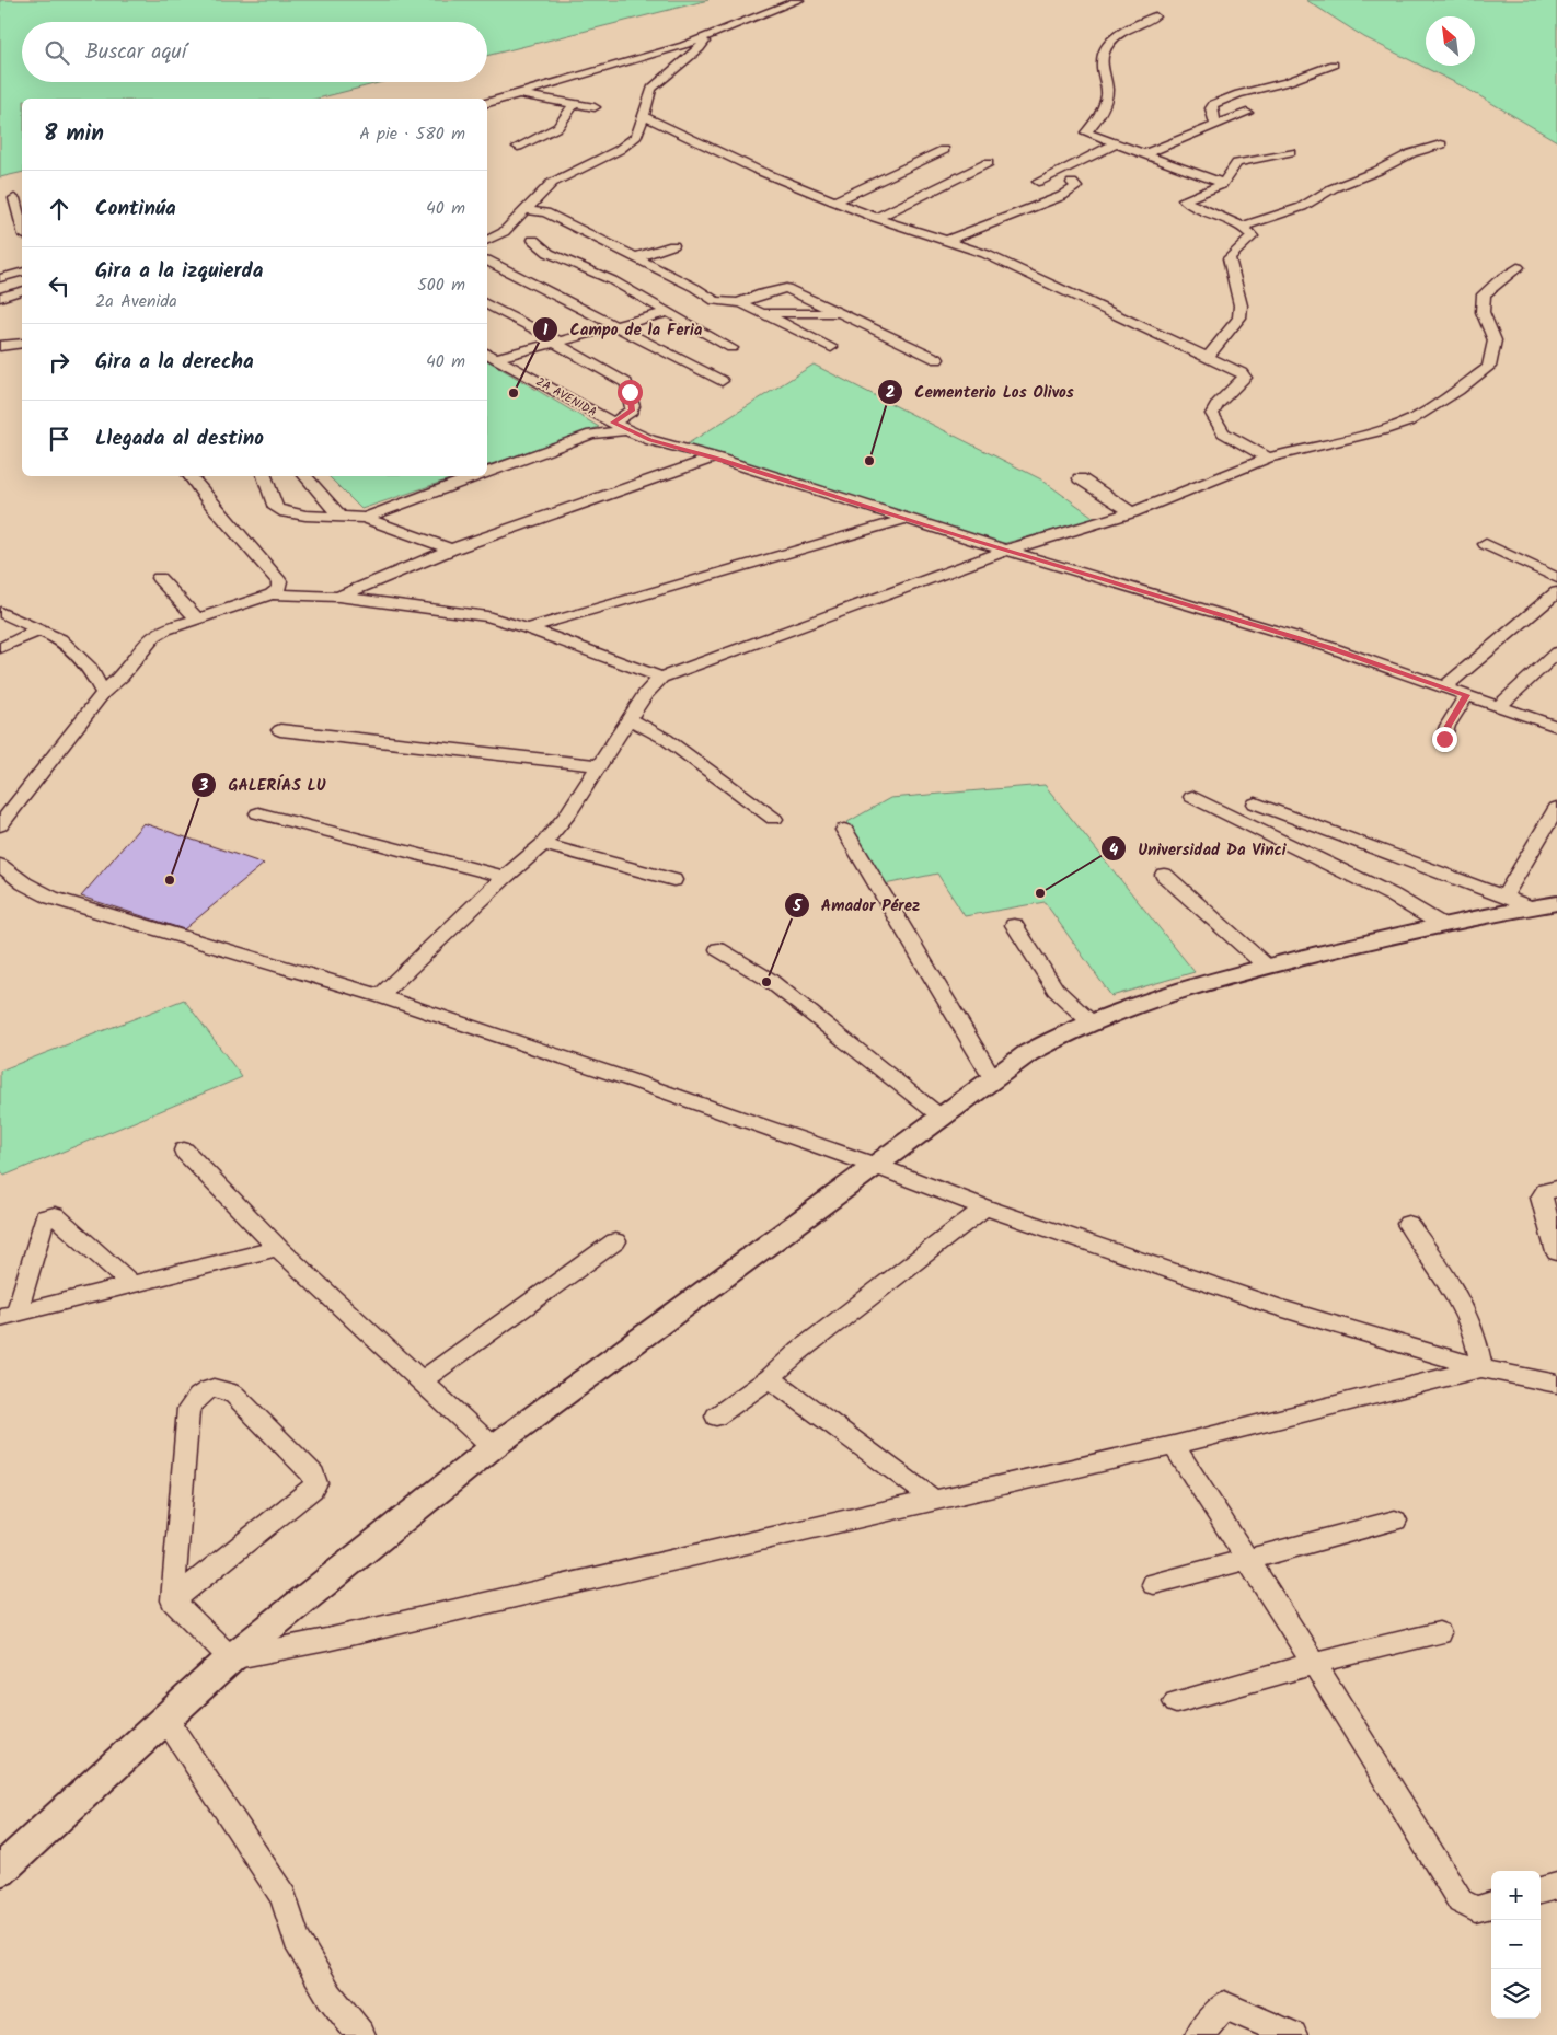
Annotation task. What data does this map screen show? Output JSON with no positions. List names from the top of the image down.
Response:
{
  "streets": {
    "street": ["2A AVENIDA"]
  },
  "places": [
    "Campo de la Feria",
    "Cementerio Los Olivos",
    "GALERÍAS LU",
    "Universidad Da Vinci",
    "Amador Pérez"
  ],
  "north": "top left",
  "page": {
    "search": "Buscar aquí",
    "heading": ["8 min", "A pie · 580 m"],
    "list": [
      ["Continúa", "40 m"],
      ["Gira a la izquierda", "2a Avenida", "500 m"],
      ["Gira a la derecha", "40 m"],
      "Llegada al destino"
    ],
    "map_buttons": ["+", "−"]
  }
}
